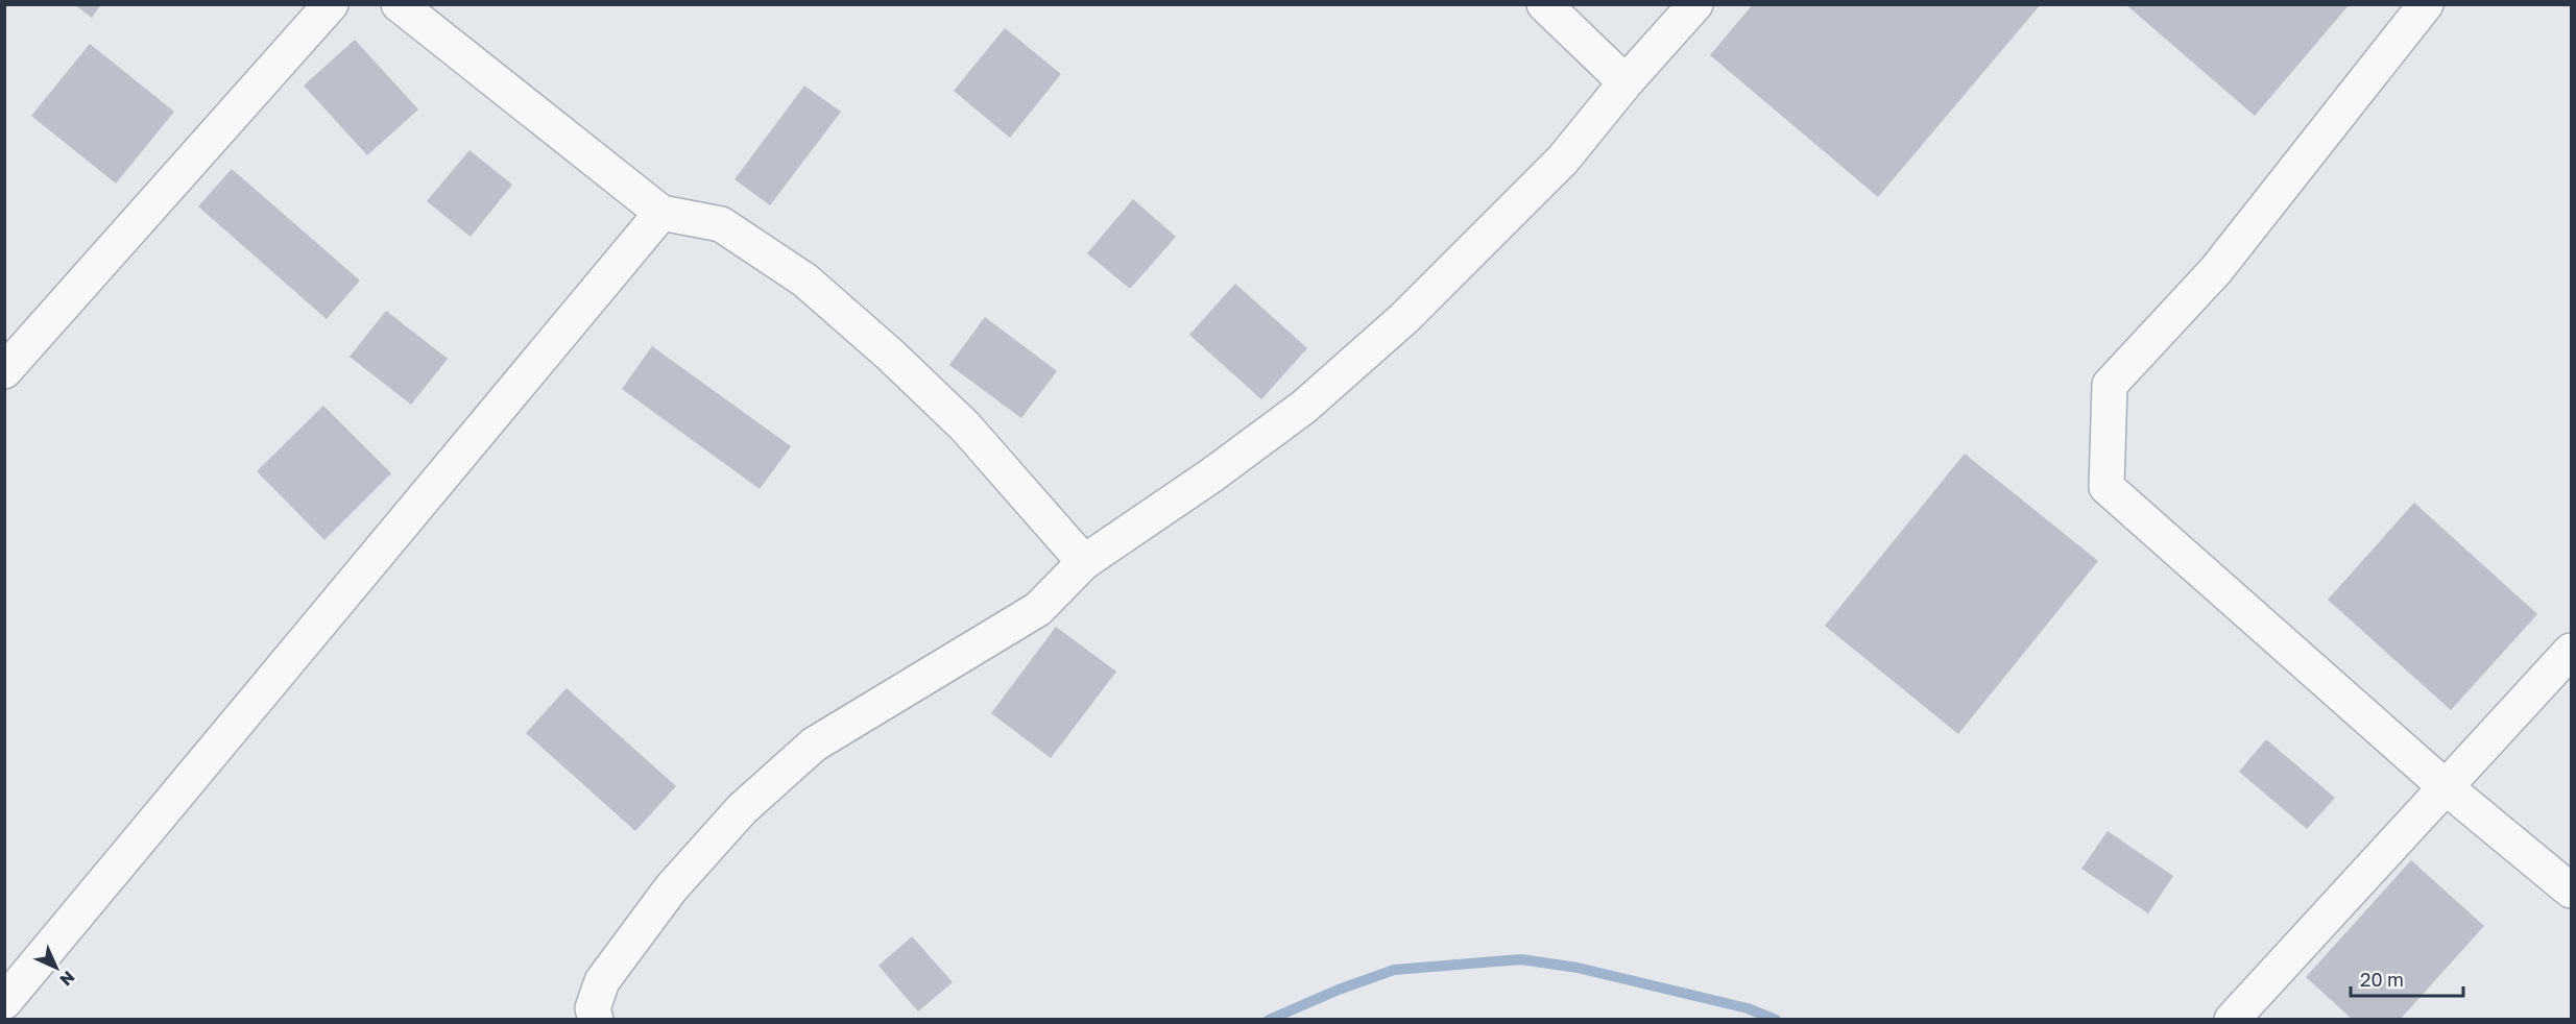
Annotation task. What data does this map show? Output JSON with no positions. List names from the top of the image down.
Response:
{
  "scale_bar": "20 m",
  "north": "bottom right"
}
